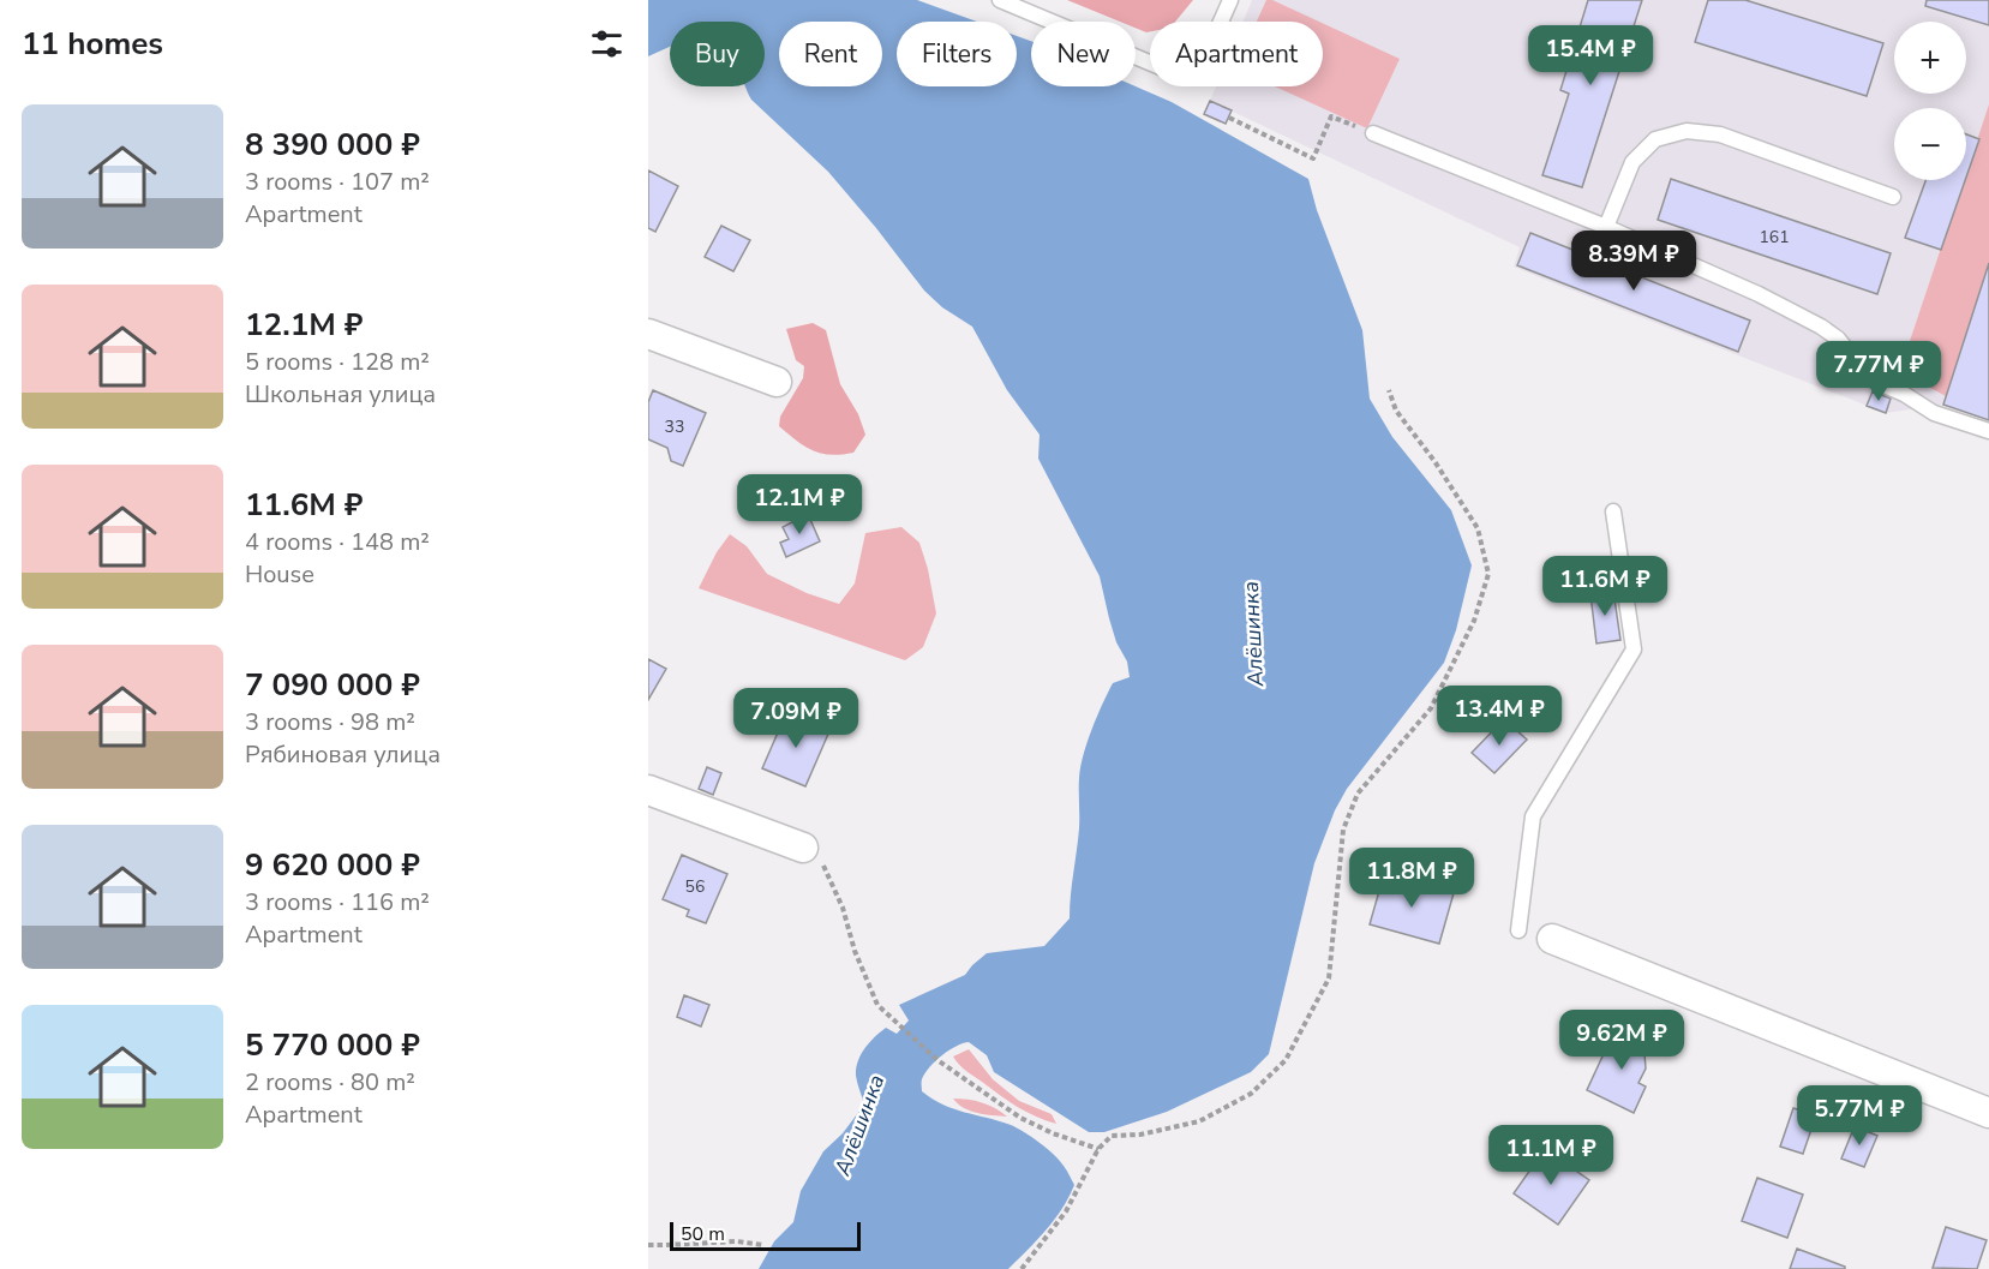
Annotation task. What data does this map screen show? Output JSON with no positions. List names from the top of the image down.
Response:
{
  "water": ["Алёшинка"],
  "house_numbers": ["161", "33", "56"],
  "scale_bar": "50 m",
  "page": {
    "heading": "11 homes",
    "map_buttons": ["+", "−"],
    "chip": [
      "Buy",
      "Rent",
      "Filters",
      "New",
      "Apartment"
    ],
    "price": [
      "15.4M ₽",
      "8.39M ₽",
      "7.77M ₽",
      "12.1M ₽",
      "11.6M ₽",
      "13.4M ₽",
      "7.09M ₽",
      "11.8M ₽",
      "9.62M ₽",
      "5.77M ₽",
      "11.1M ₽"
    ],
    "list": [
      {
        "name": "8 390 000 ₽",
        "note": "3 rooms · 107 m² · Apartment"
      },
      {
        "name": "12.1M ₽",
        "note": "5 rooms · 128 m² · Школьная улица"
      },
      {
        "name": "11.6M ₽",
        "note": "4 rooms · 148 m² · House"
      },
      {
        "name": "7 090 000 ₽",
        "note": "3 rooms · 98 m² · Рябиновая улица"
      },
      {
        "name": "9 620 000 ₽",
        "note": "3 rooms · 116 m² · Apartment"
      },
      {
        "name": "5 770 000 ₽",
        "note": "2 rooms · 80 m² · Apartment"
      }
    ],
    "scale": "50 m"
  }
}
